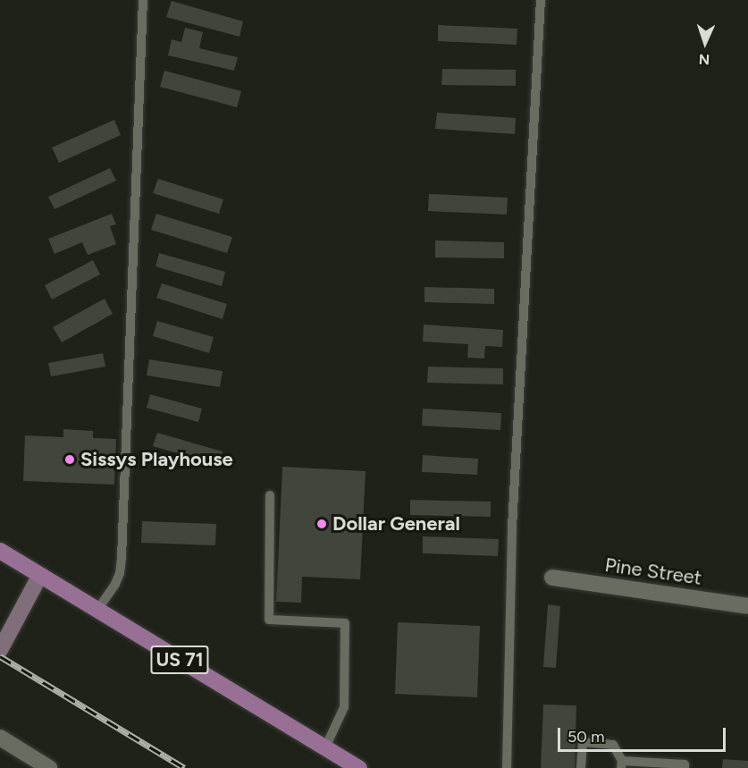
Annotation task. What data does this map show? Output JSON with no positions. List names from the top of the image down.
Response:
{
  "streets": {
    "main road": ["US 71"],
    "street": ["Pine Street"]
  },
  "places": ["Sissys Playhouse", "Dollar General"],
  "scale_bar": "50 m",
  "north": "bottom"
}
